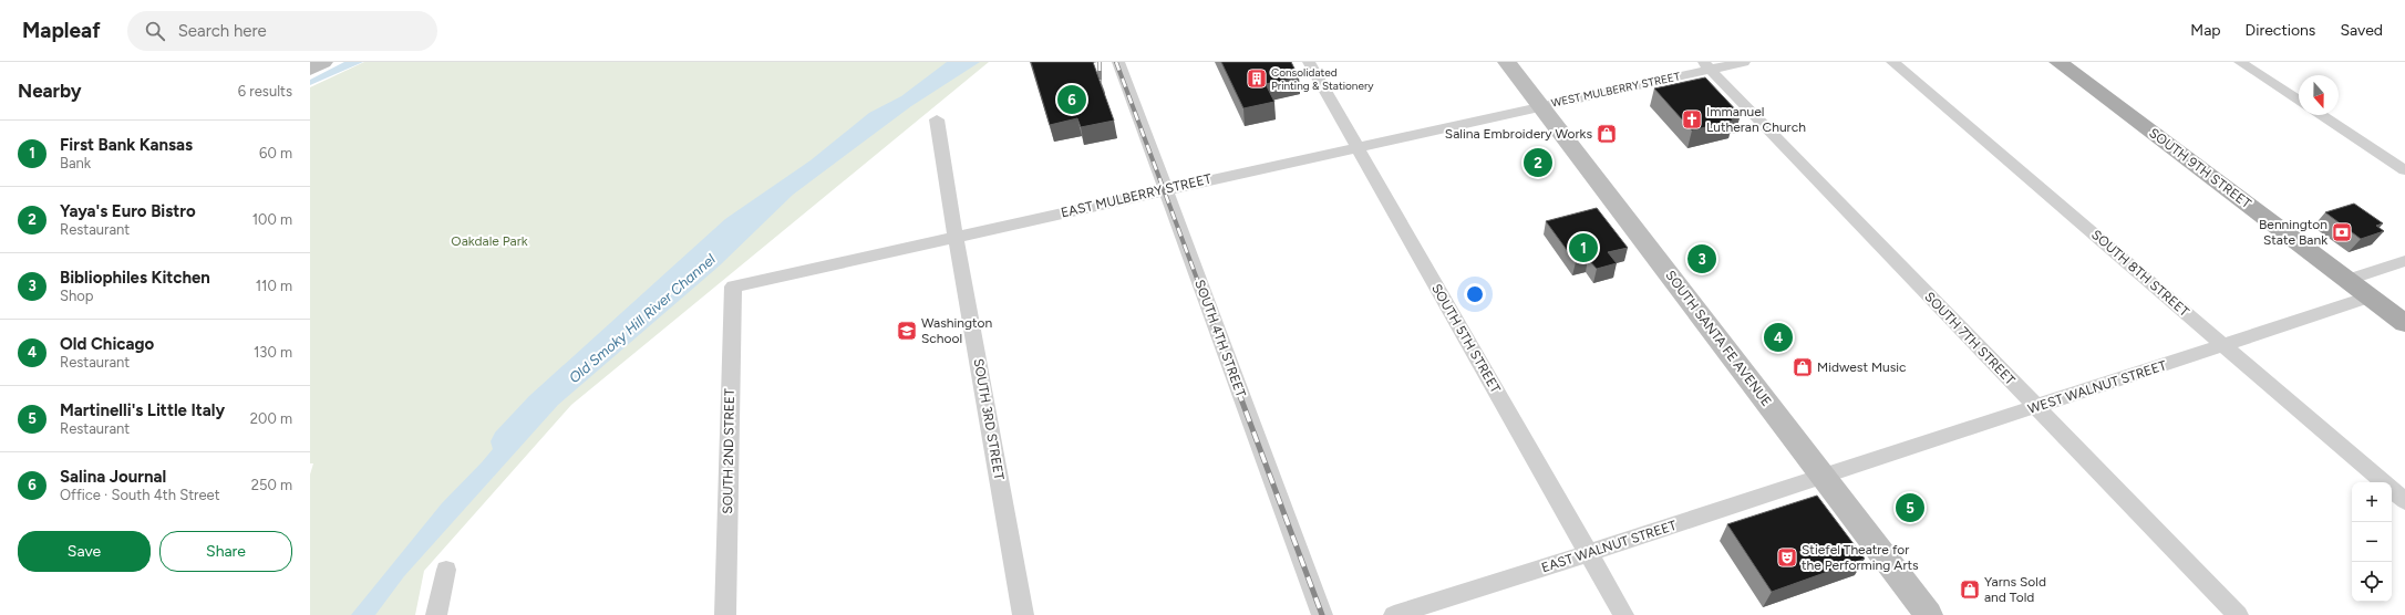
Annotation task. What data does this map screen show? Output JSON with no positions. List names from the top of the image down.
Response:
{
  "streets": {
    "main road": ["SOUTH 9TH STREET", "SOUTH SANTA FE AVENUE"],
    "street": [
      "WEST MULBERRY STREET",
      "EAST MULBERRY STREET",
      "SOUTH 8TH STREET",
      "SOUTH 4TH STREET",
      "SOUTH 5TH STREET",
      "SOUTH 7TH STREET",
      "WEST WALNUT STREET",
      "SOUTH 3RD STREET",
      "SOUTH 2ND STREET",
      "EAST WALNUT STREET"
    ]
  },
  "crossings": [
    ["WEST MULBERRY STREET", "EAST MULBERRY STREET"],
    ["WEST MULBERRY STREET", "SOUTH SANTA FE AVENUE"],
    ["WEST MULBERRY STREET", "SOUTH 7TH STREET"],
    ["SOUTH 9TH STREET", "WEST WALNUT STREET"],
    ["EAST MULBERRY STREET", "SOUTH 4TH STREET"],
    ["EAST MULBERRY STREET", "SOUTH 5TH STREET"],
    ["EAST MULBERRY STREET", "SOUTH SANTA FE AVENUE"],
    ["EAST MULBERRY STREET", "SOUTH 3RD STREET"],
    ["EAST MULBERRY STREET", "SOUTH 2ND STREET"],
    ["SOUTH 8TH STREET", "WEST WALNUT STREET"],
    ["SOUTH 5TH STREET", "EAST WALNUT STREET"],
    ["SOUTH SANTA FE AVENUE", "WEST WALNUT STREET"],
    ["SOUTH SANTA FE AVENUE", "EAST WALNUT STREET"],
    ["SOUTH 7TH STREET", "WEST WALNUT STREET"],
    ["WEST WALNUT STREET", "EAST WALNUT STREET"]
  ],
  "water": ["Old Smoky Hill River Channel"],
  "parks": ["Oakdale Park"],
  "places": {
    "building": ["Consolidated Printing & Stationery"],
    "church": ["Immanuel Lutheran Church"],
    "shop": ["Salina Embroidery Works", "Midwest Music", "Yarns Sold and Told"],
    "bank": ["Bennington State Bank"],
    "school or university": ["Washington School"],
    "theatre": ["Stiefel Theatre for the Performing Arts"]
  },
  "north": "bottom",
  "page": {
    "header": "Mapleaf",
    "search": "Search here",
    "nav": ["Map", "Directions", "Saved"],
    "heading": ["Nearby", "6 results"],
    "pins": [
      "6",
      "2",
      "1",
      "3",
      "4",
      "5"
    ],
    "list": [
      {
        "mark": "1",
        "name": "First Bank Kansas",
        "note": "Bank",
        "value": "60 m"
      },
      {
        "mark": "2",
        "name": "Yaya's Euro Bistro",
        "note": "Restaurant",
        "value": "100 m"
      },
      {
        "mark": "3",
        "name": "Bibliophiles Kitchen",
        "note": "Shop",
        "value": "110 m"
      },
      {
        "mark": "4",
        "name": "Old Chicago",
        "note": "Restaurant",
        "value": "130 m"
      },
      {
        "mark": "5",
        "name": "Martinelli's Little Italy",
        "note": "Restaurant",
        "value": "200 m"
      },
      {
        "mark": "6",
        "name": "Salina Journal",
        "note": "Office · South 4th Street",
        "value": "250 m"
      }
    ],
    "map_buttons": ["+", "−"],
    "buttons": ["Save", "Share"]
  }
}
